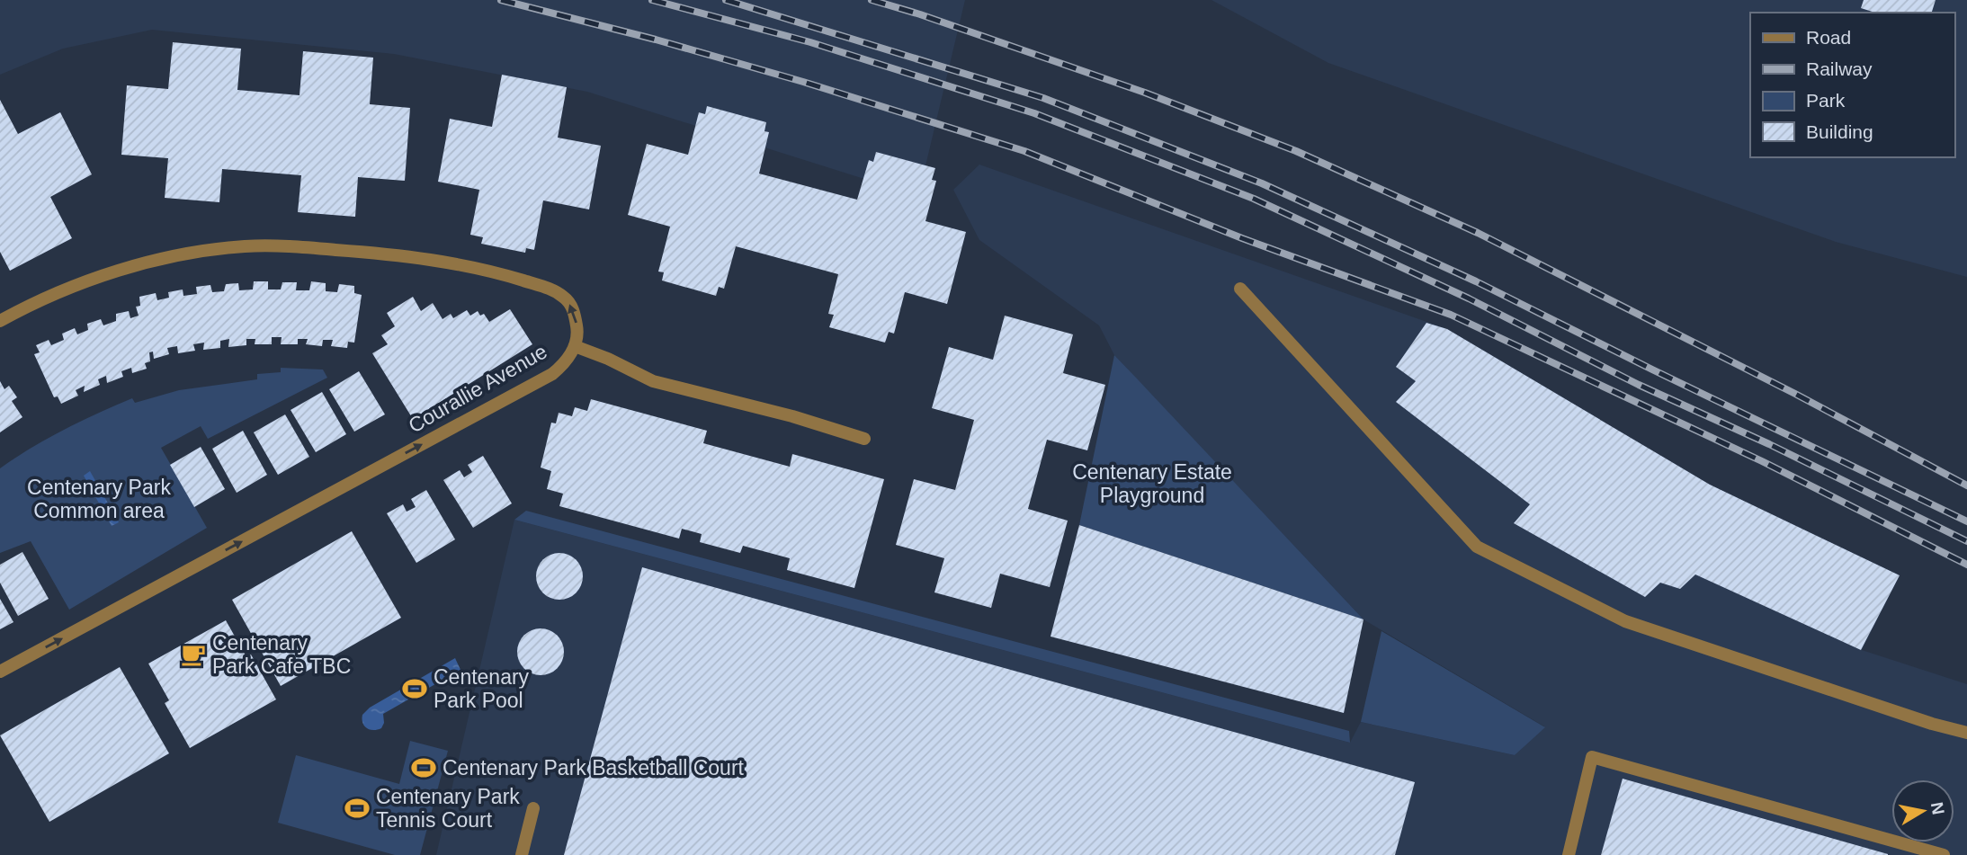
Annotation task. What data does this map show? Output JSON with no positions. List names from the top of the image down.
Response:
{
  "streets": {
    "street": ["Courallie Avenue"]
  },
  "parks": ["Centenary Estate Playground", "Centenary Park Common area"],
  "places": {
    "cafe": ["Centenary Park Cafe TBC"],
    "sports": ["Centenary Park Pool", "Centenary Park Basketball Court", "Centenary Park Tennis Court"]
  },
  "legend": [
    "Road",
    "Railway",
    "Park",
    "Building"
  ],
  "north": "right"
}
